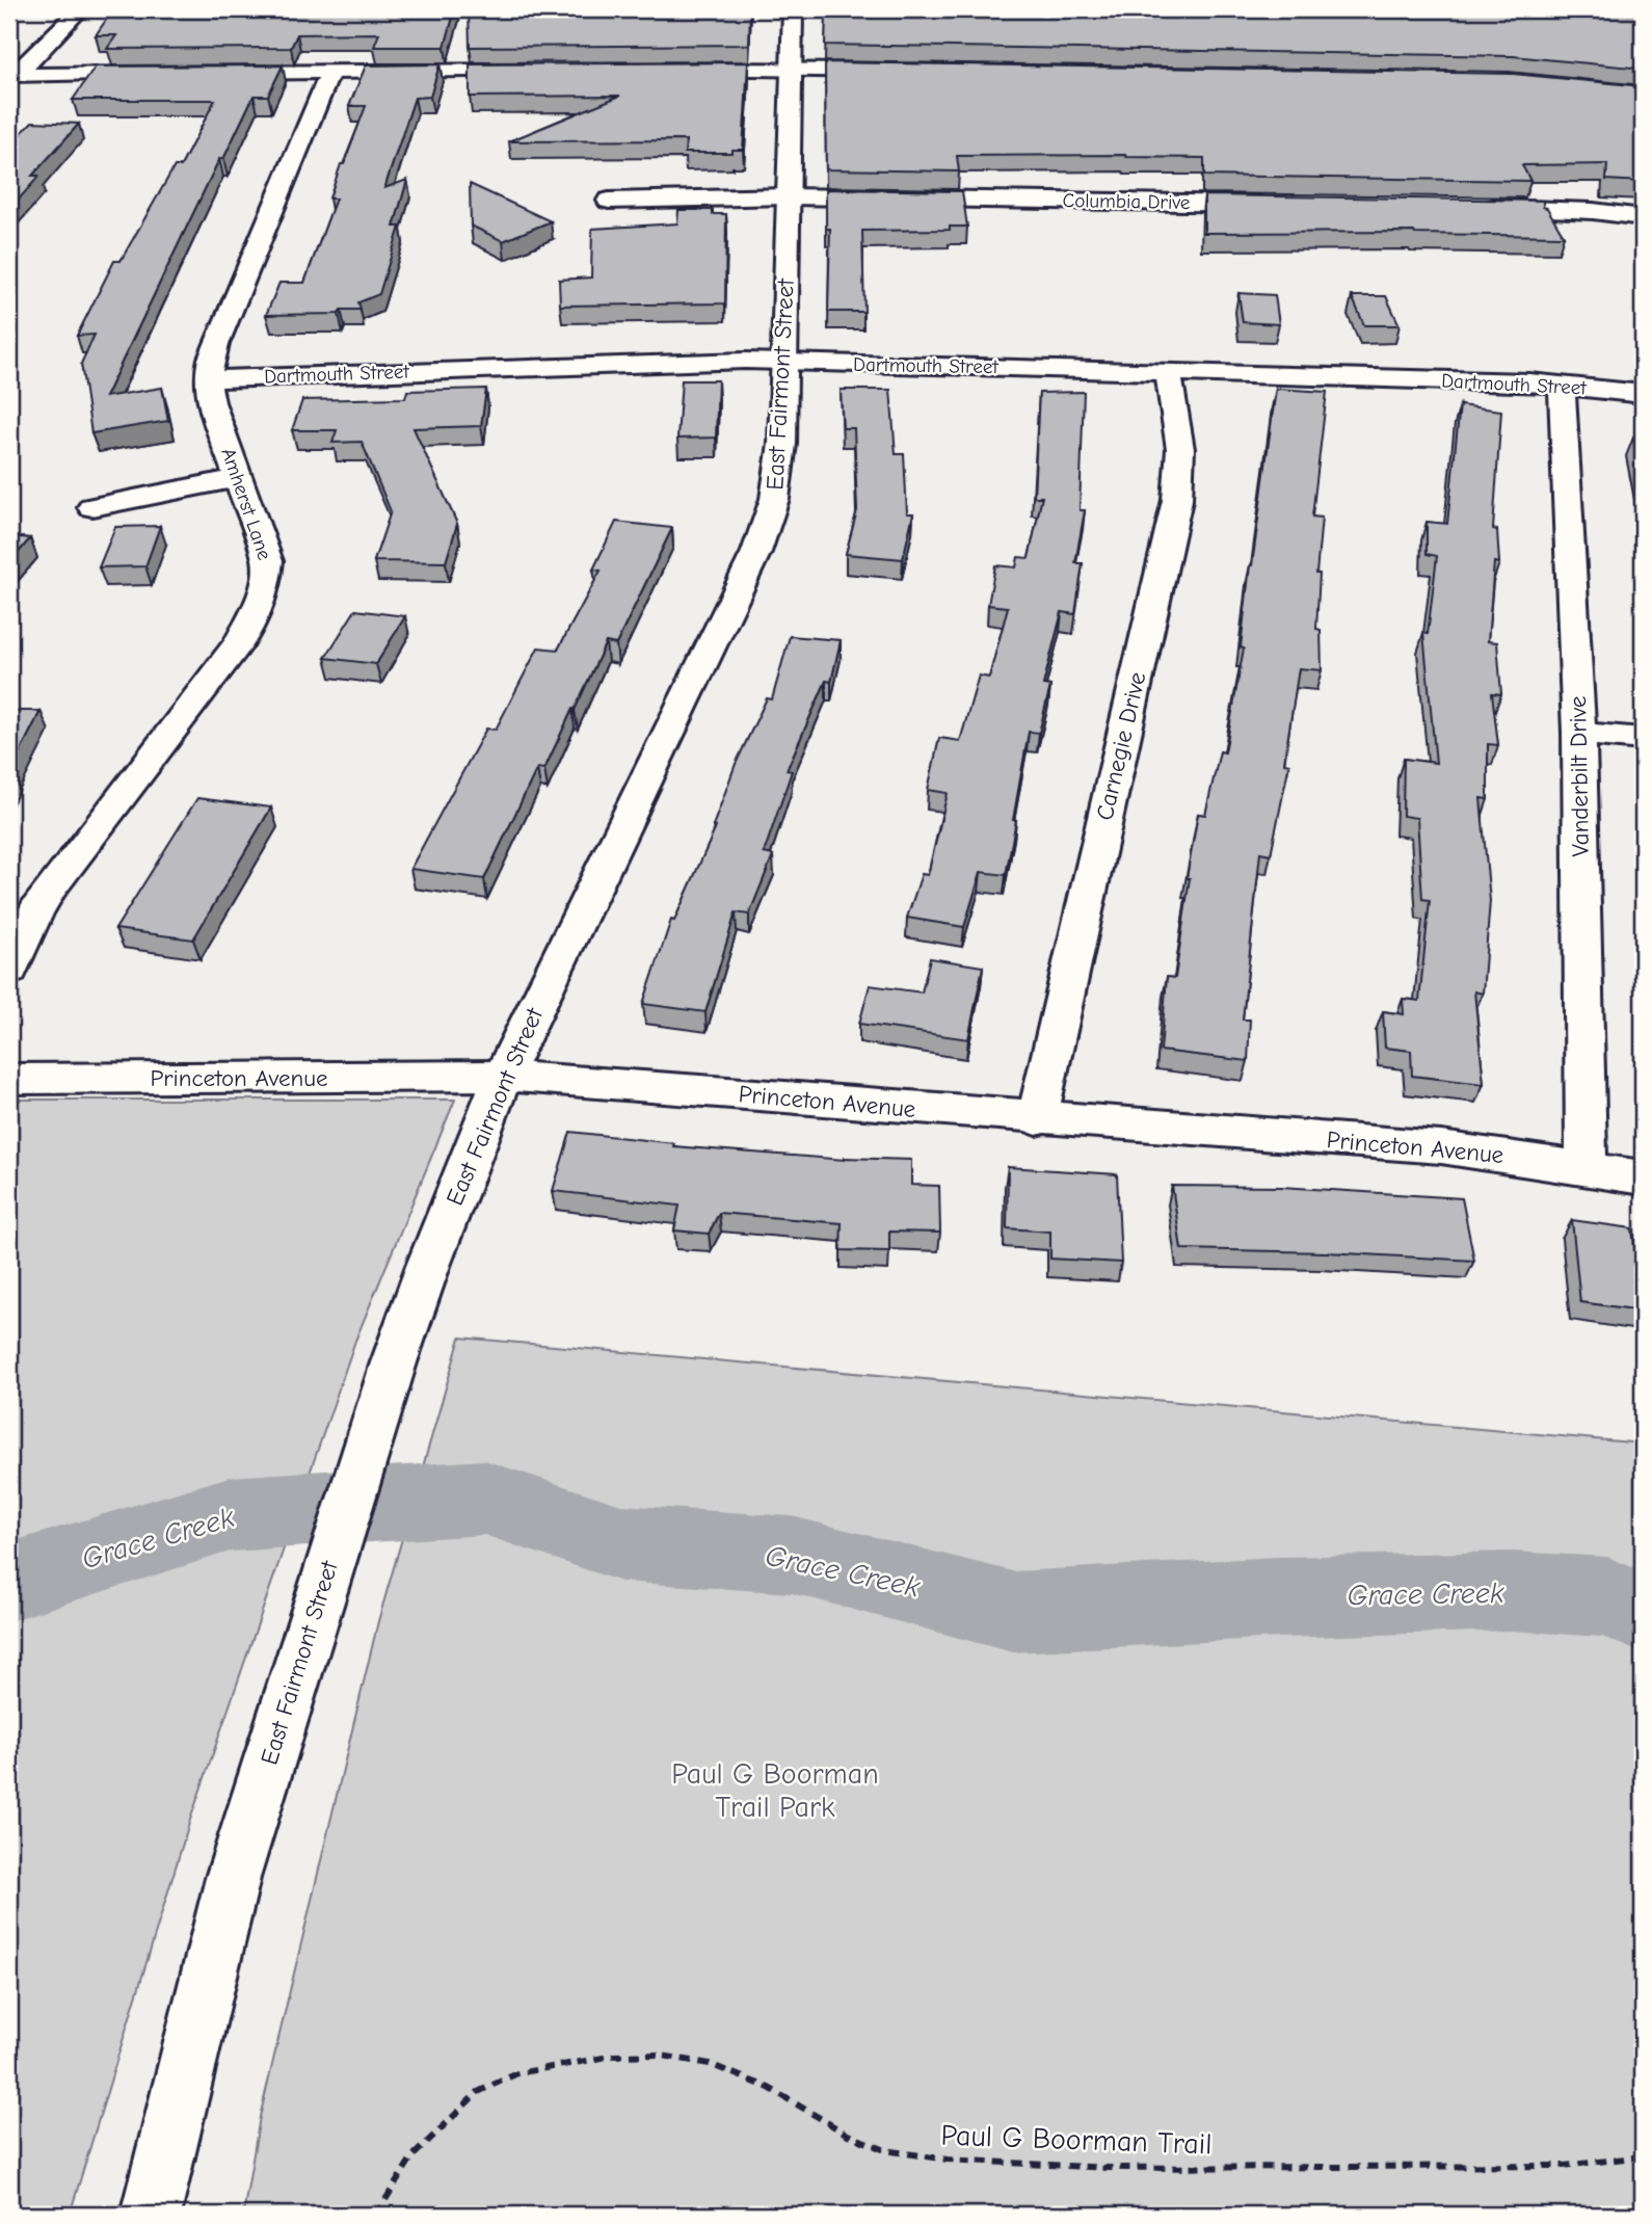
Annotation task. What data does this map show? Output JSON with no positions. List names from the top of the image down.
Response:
{
  "streets": {
    "street": [
      "Columbia Drive",
      "Dartmouth Street",
      "East Fairmont Street",
      "Amherst Lane",
      "Carnegie Drive",
      "Vanderbilt Drive",
      "Princeton Avenue"
    ],
    "path": ["Paul G Boorman Trail"]
  },
  "crossings": [
    ["Columbia Drive", "East Fairmont Street"],
    ["Dartmouth Street", "East Fairmont Street"],
    ["Dartmouth Street", "Amherst Lane"],
    ["Dartmouth Street", "Carnegie Drive"],
    ["Dartmouth Street", "Vanderbilt Drive"],
    ["East Fairmont Street", "Princeton Avenue"],
    ["Carnegie Drive", "Princeton Avenue"],
    ["Vanderbilt Drive", "Princeton Avenue"]
  ],
  "water": ["Grace Creek"],
  "parks": ["Paul G Boorman Trail Park"]
}
